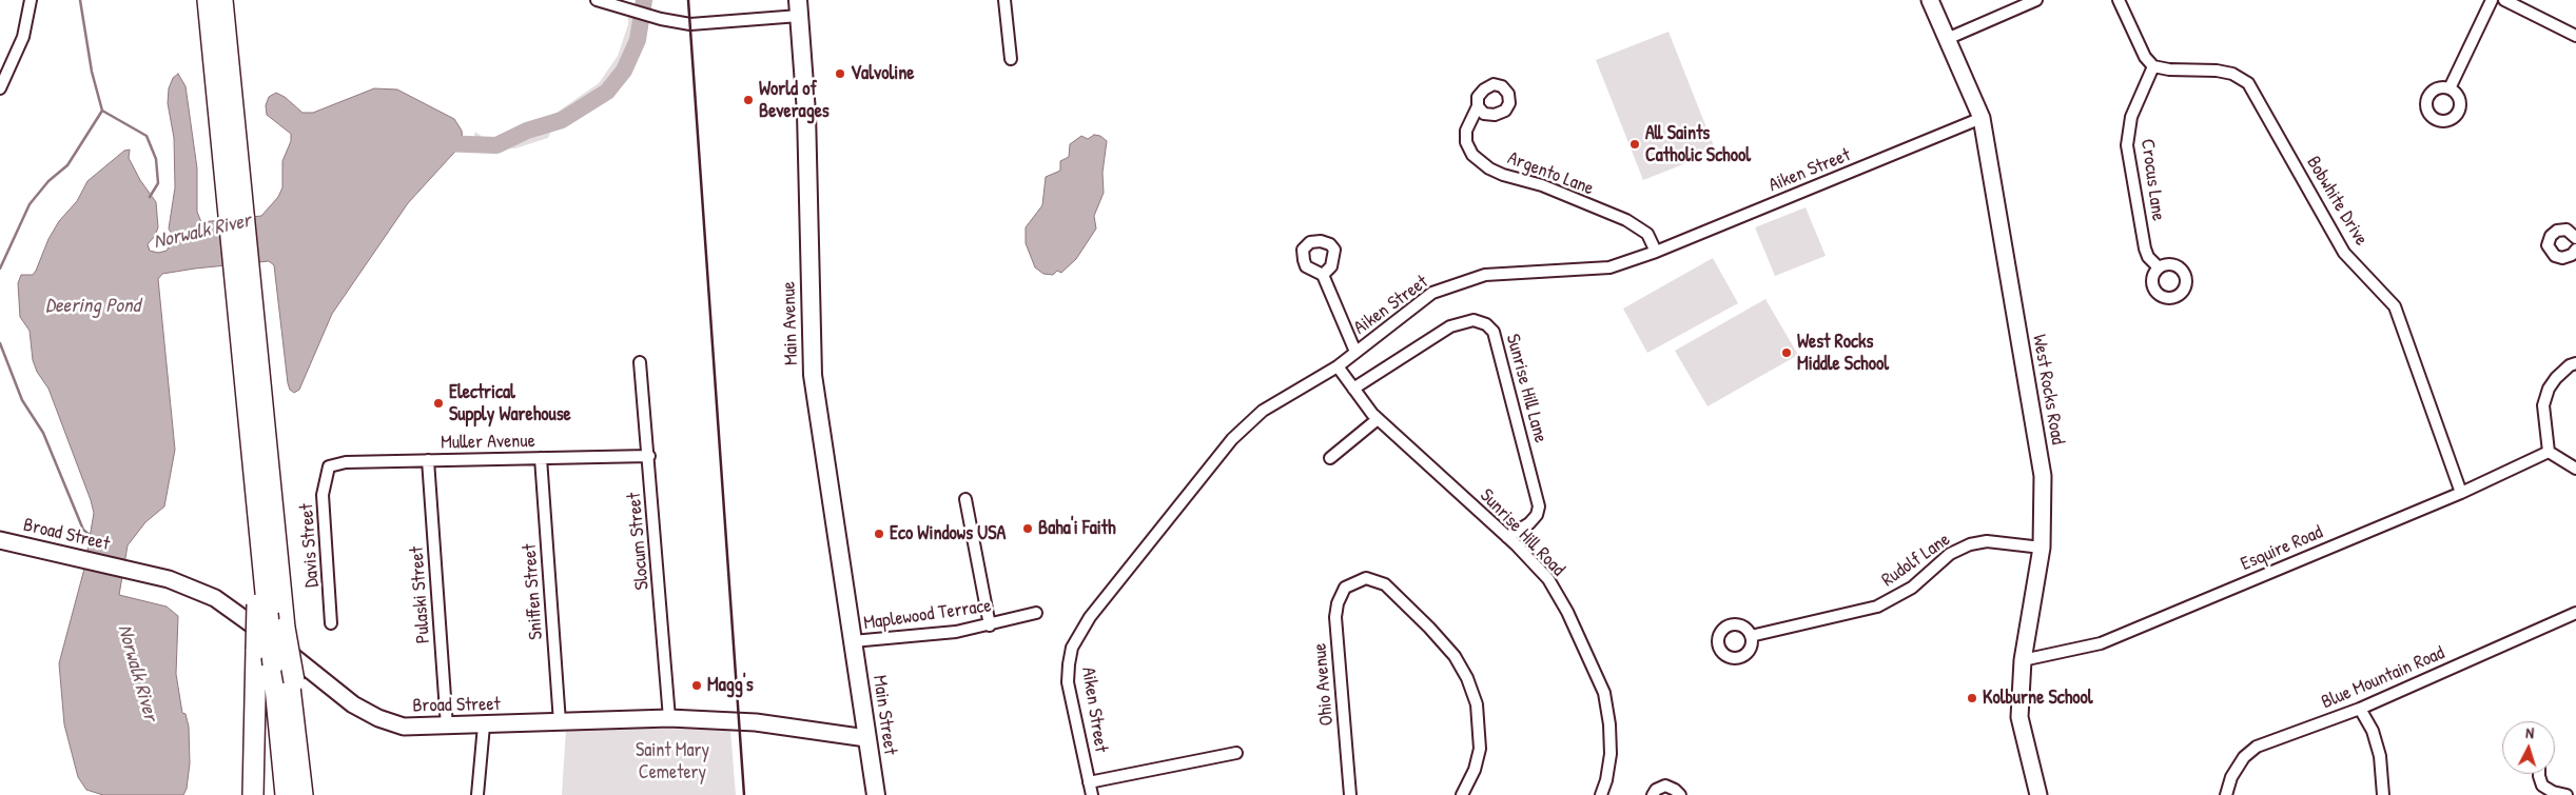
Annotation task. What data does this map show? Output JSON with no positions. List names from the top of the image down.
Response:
{
  "streets": {
    "main road": ["Main Avenue", "Main Street"],
    "street": [
      "Aiken Street",
      "Argento Lane",
      "Crocus Lane",
      "Bobwhite Drive",
      "Sunrise Hill Lane",
      "West Rocks Road",
      "Muller Avenue",
      "Sunrise Hill Road",
      "Broad Street",
      "Slocum Street",
      "Davis Street",
      "Esquire Road",
      "Rudolf Lane",
      "Sniffen Street",
      "Pulaski Street",
      "Maplewood Terrace",
      "Blue Mountain Road",
      "Ohio Avenue"
    ]
  },
  "crossings": [
    ["Aiken Street", "Argento Lane"],
    ["Aiken Street", "West Rocks Road"],
    ["Aiken Street", "Sunrise Hill Road"],
    ["Crocus Lane", "Bobwhite Drive"],
    ["Bobwhite Drive", "Esquire Road"],
    ["Main Avenue", "Maplewood Terrace"],
    ["Main Avenue", "Main Street"],
    ["Sunrise Hill Lane", "Sunrise Hill Road"],
    ["West Rocks Road", "Esquire Road"],
    ["West Rocks Road", "Rudolf Lane"],
    ["Muller Avenue", "Slocum Street"],
    ["Muller Avenue", "Davis Street"],
    ["Muller Avenue", "Sniffen Street"],
    ["Muller Avenue", "Pulaski Street"],
    ["Broad Street", "Slocum Street"],
    ["Broad Street", "Sniffen Street"],
    ["Broad Street", "Pulaski Street"],
    ["Broad Street", "Main Street"],
    ["Maplewood Terrace", "Main Street"]
  ],
  "water": ["Norwalk River", "Deering Pond"],
  "parks": ["Saint Mary Cemetery"],
  "places": [
    "Valvoline",
    "World of Beverages",
    "All Saints Catholic School",
    "West Rocks Middle School",
    "Electrical Supply Warehouse",
    "Baha'i Faith",
    "Eco Windows USA",
    "Magg's",
    "Kolburne School"
  ],
  "north": "top"
}
